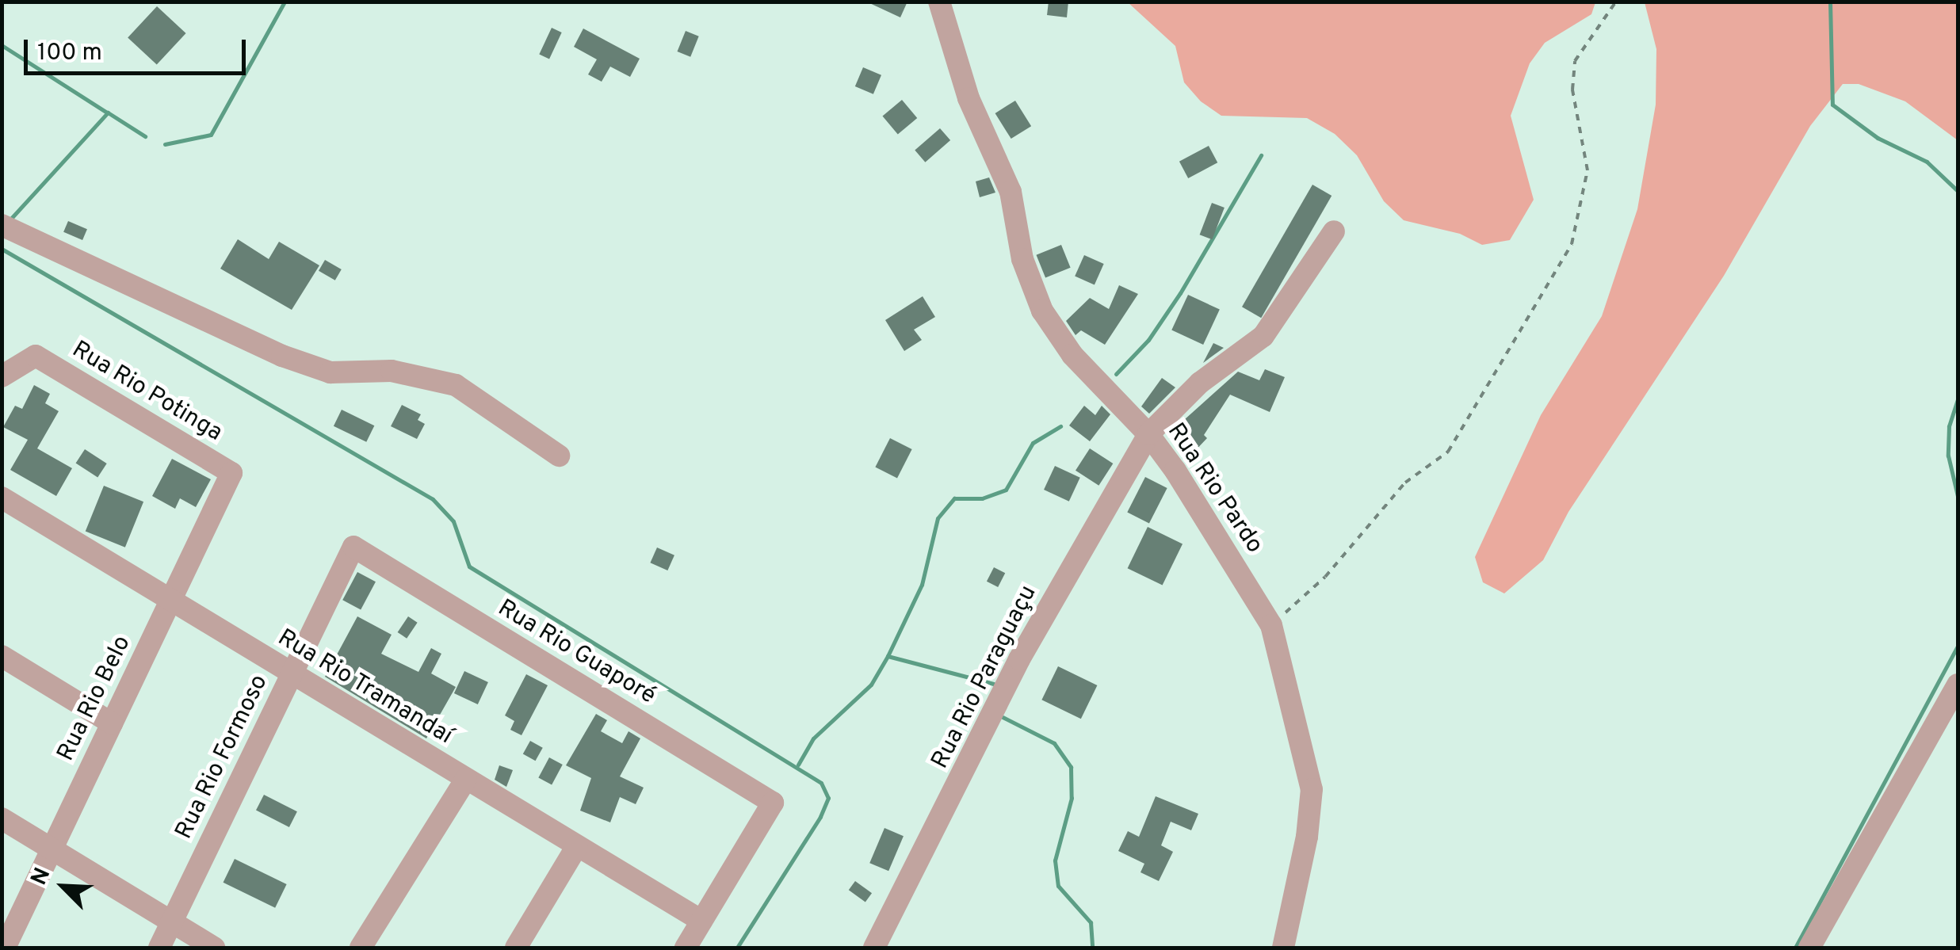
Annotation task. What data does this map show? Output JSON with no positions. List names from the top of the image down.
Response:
{
  "streets": {
    "street": [
      "Rua Rio Potinga",
      "Rua Rio Pardo",
      "Rua Rio Guaporé",
      "Rua Rio Paraguaçu",
      "Rua Rio Tramandaí",
      "Rua Rio Belo",
      "Rua Rio Formoso"
    ]
  },
  "crossings": [
    ["Rua Rio Potinga", "Rua Rio Belo"],
    ["Rua Rio Pardo", "Rua Rio Paraguaçu"],
    ["Rua Rio Guaporé", "Rua Rio Tramandaí"],
    ["Rua Rio Guaporé", "Rua Rio Formoso"],
    ["Rua Rio Tramandaí", "Rua Rio Belo"],
    ["Rua Rio Tramandaí", "Rua Rio Formoso"]
  ],
  "scale_bar": "100 m",
  "north": "top left"
}
